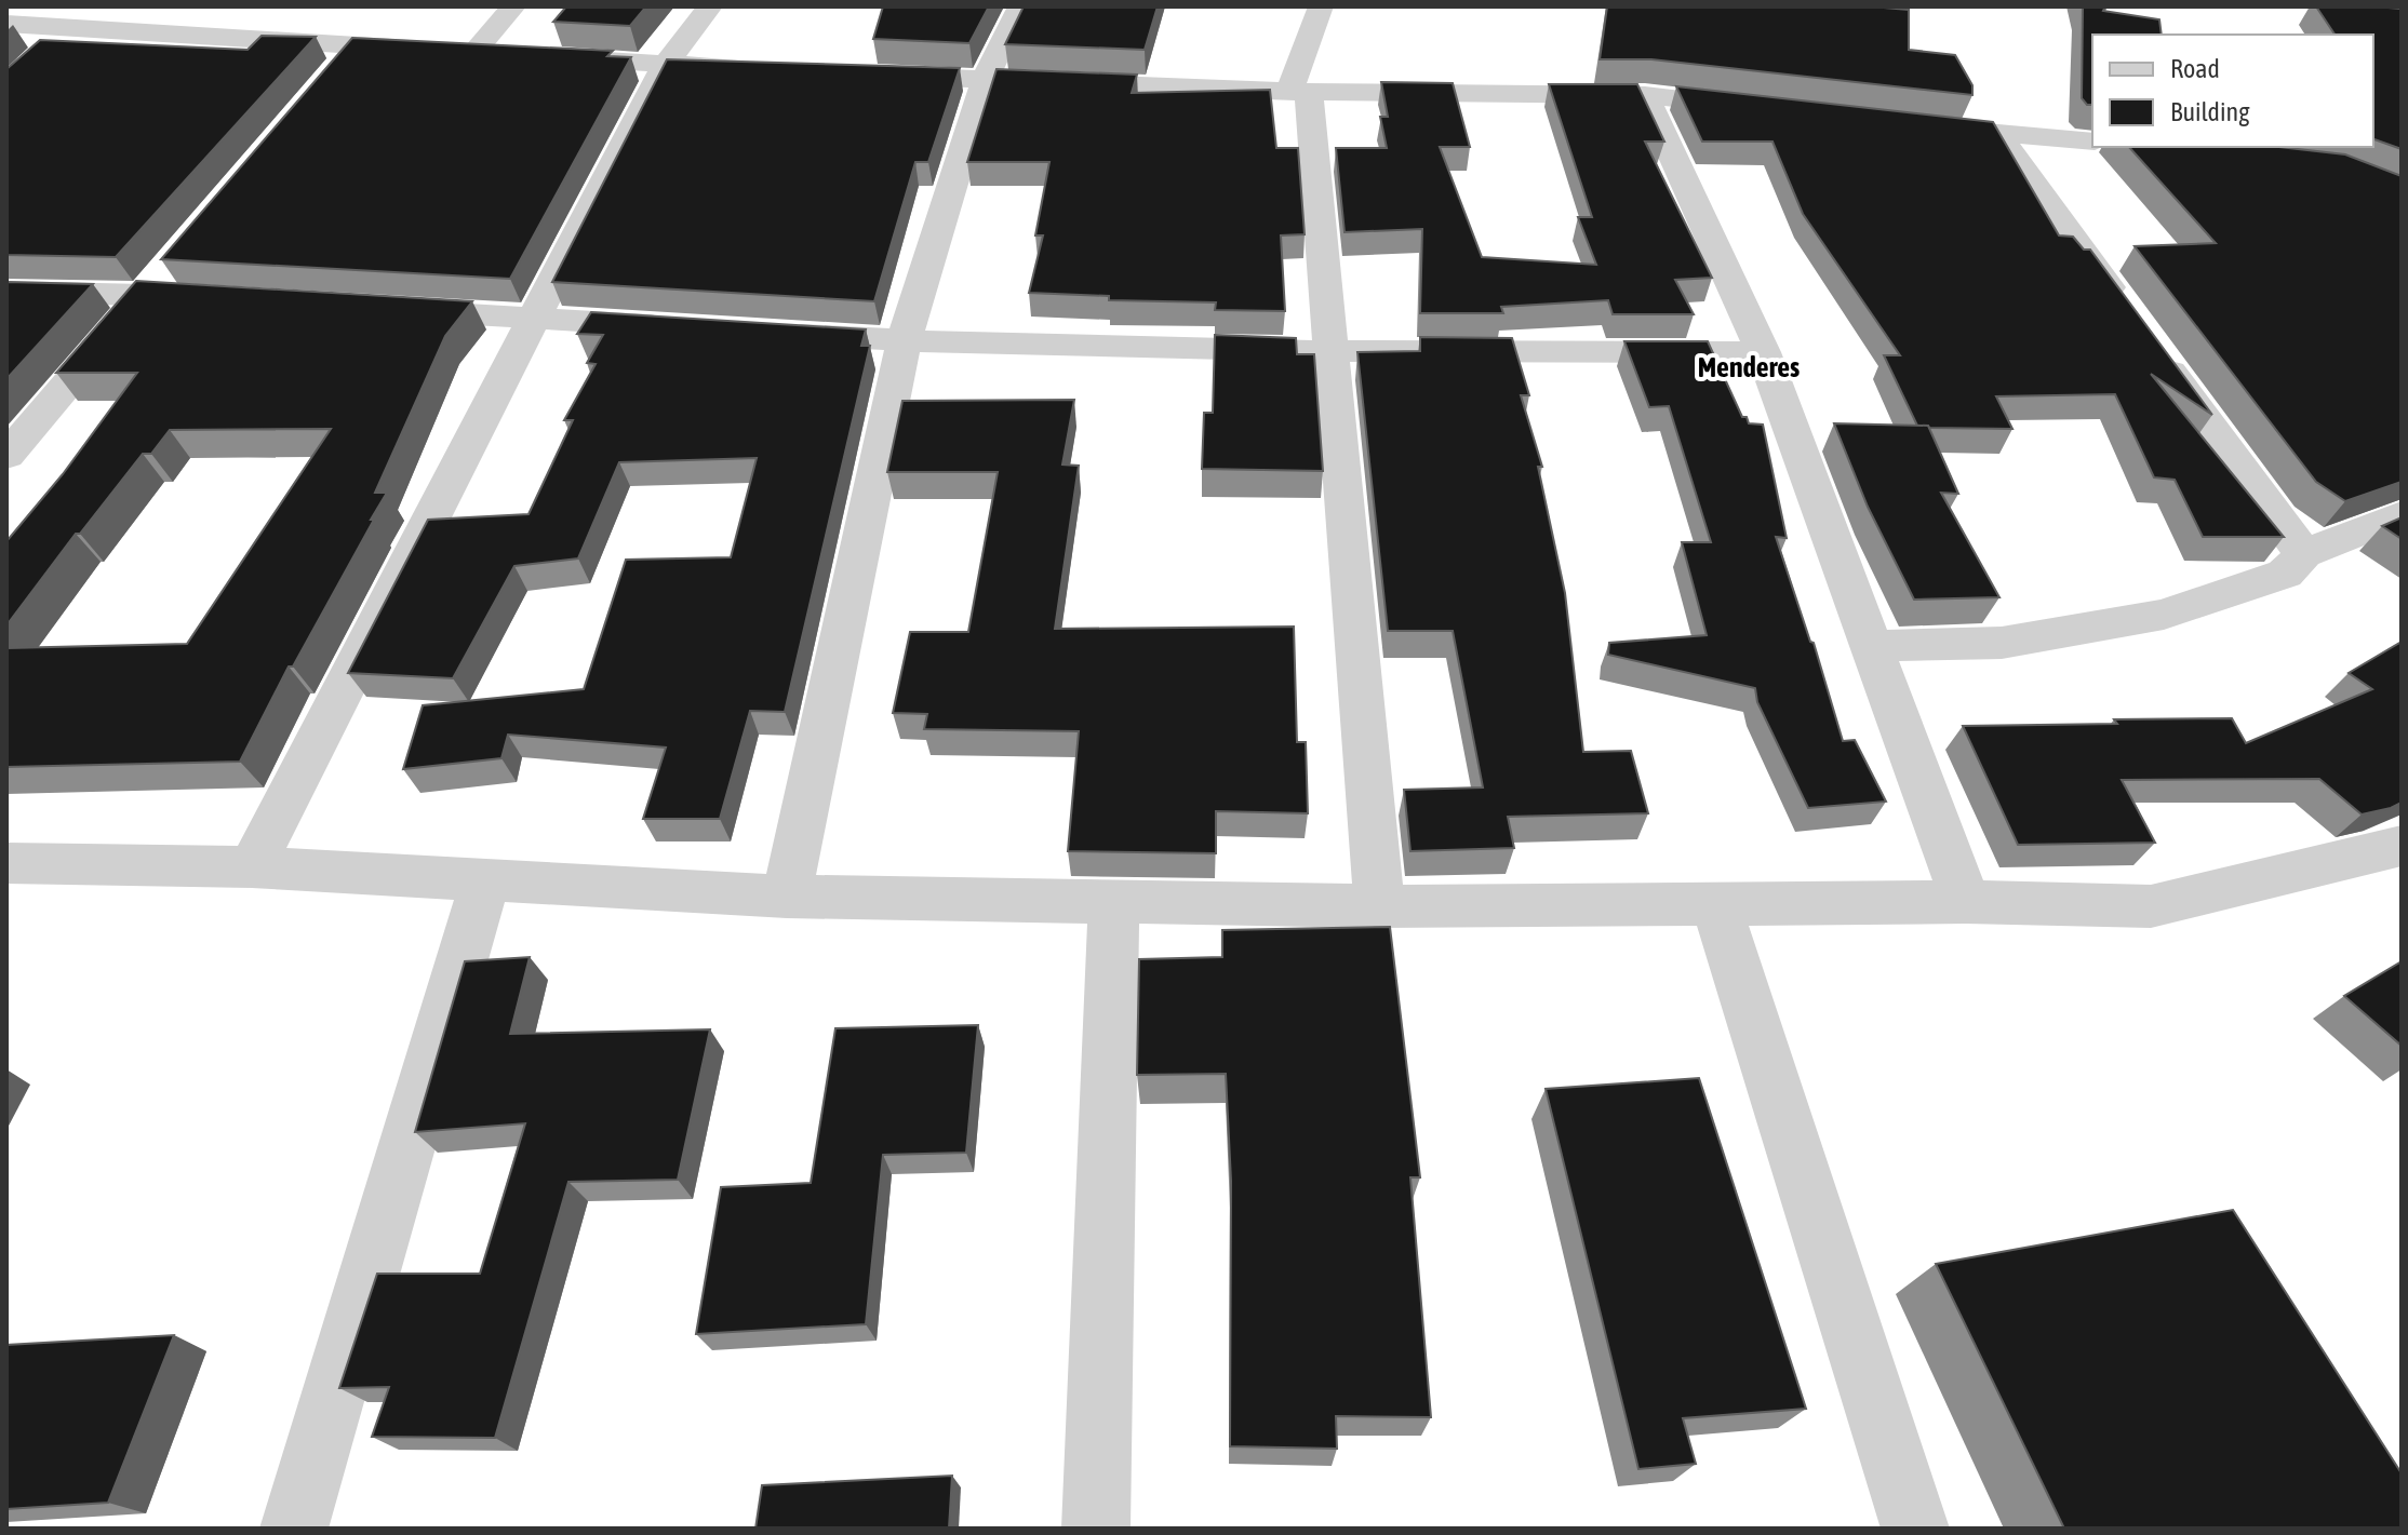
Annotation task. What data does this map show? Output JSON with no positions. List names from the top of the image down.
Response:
{
  "districts": ["Menderes"],
  "legend": ["Road", "Building"]
}
